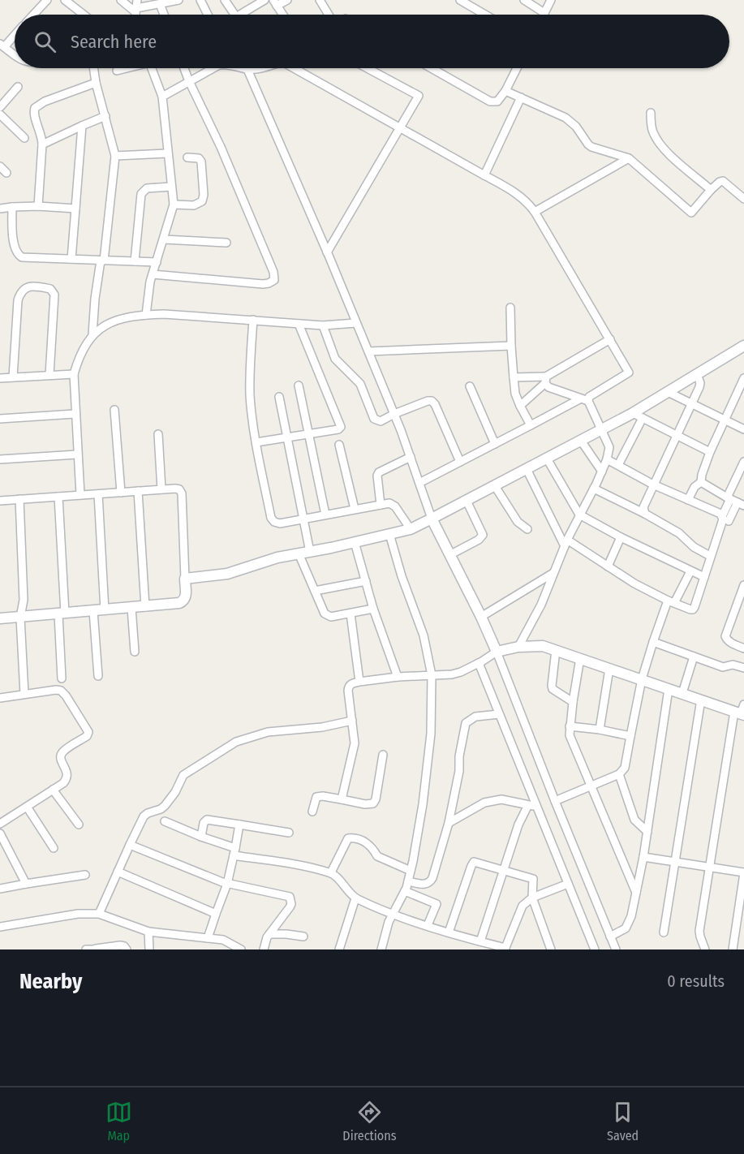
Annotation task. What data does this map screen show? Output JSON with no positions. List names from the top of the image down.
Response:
{
  "page": {
    "search": "Search here",
    "heading": ["Nearby", "0 results"],
    "nav": ["Map", "Directions", "Saved"]
  }
}
